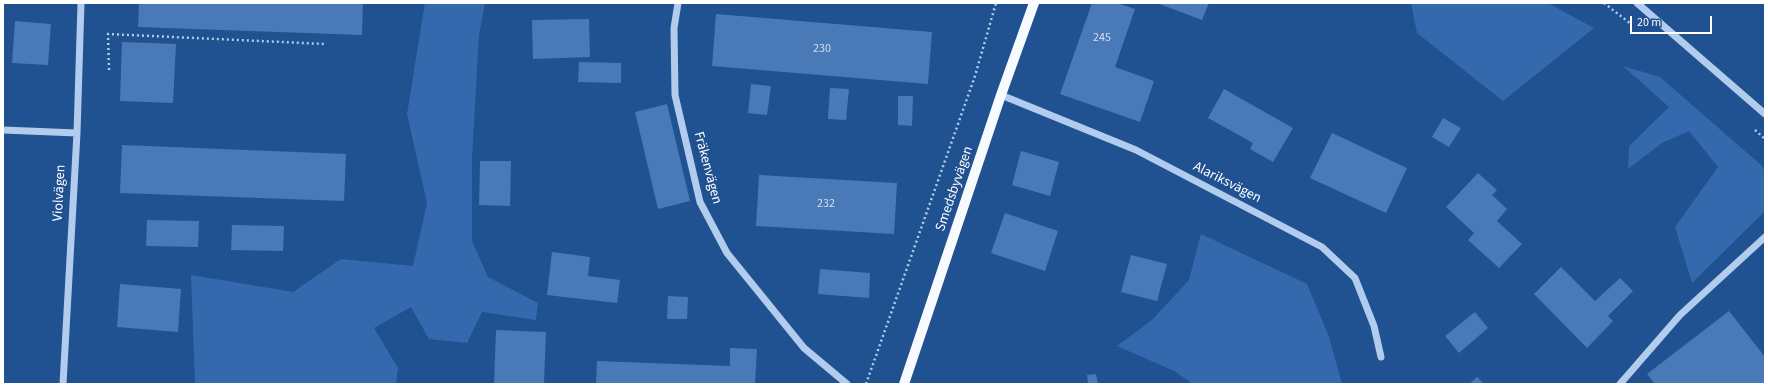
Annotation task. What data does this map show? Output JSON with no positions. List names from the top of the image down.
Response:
{
  "streets": {
    "main road": ["Smedsbyvägen"],
    "street": ["Fräkenvägen", "Alariksvägen", "Violvägen"]
  },
  "crossings": [
    ["Alariksvägen", "Smedsbyvägen"]
  ],
  "house_numbers": ["245", "230", "232"],
  "scale_bar": "20 m"
}
